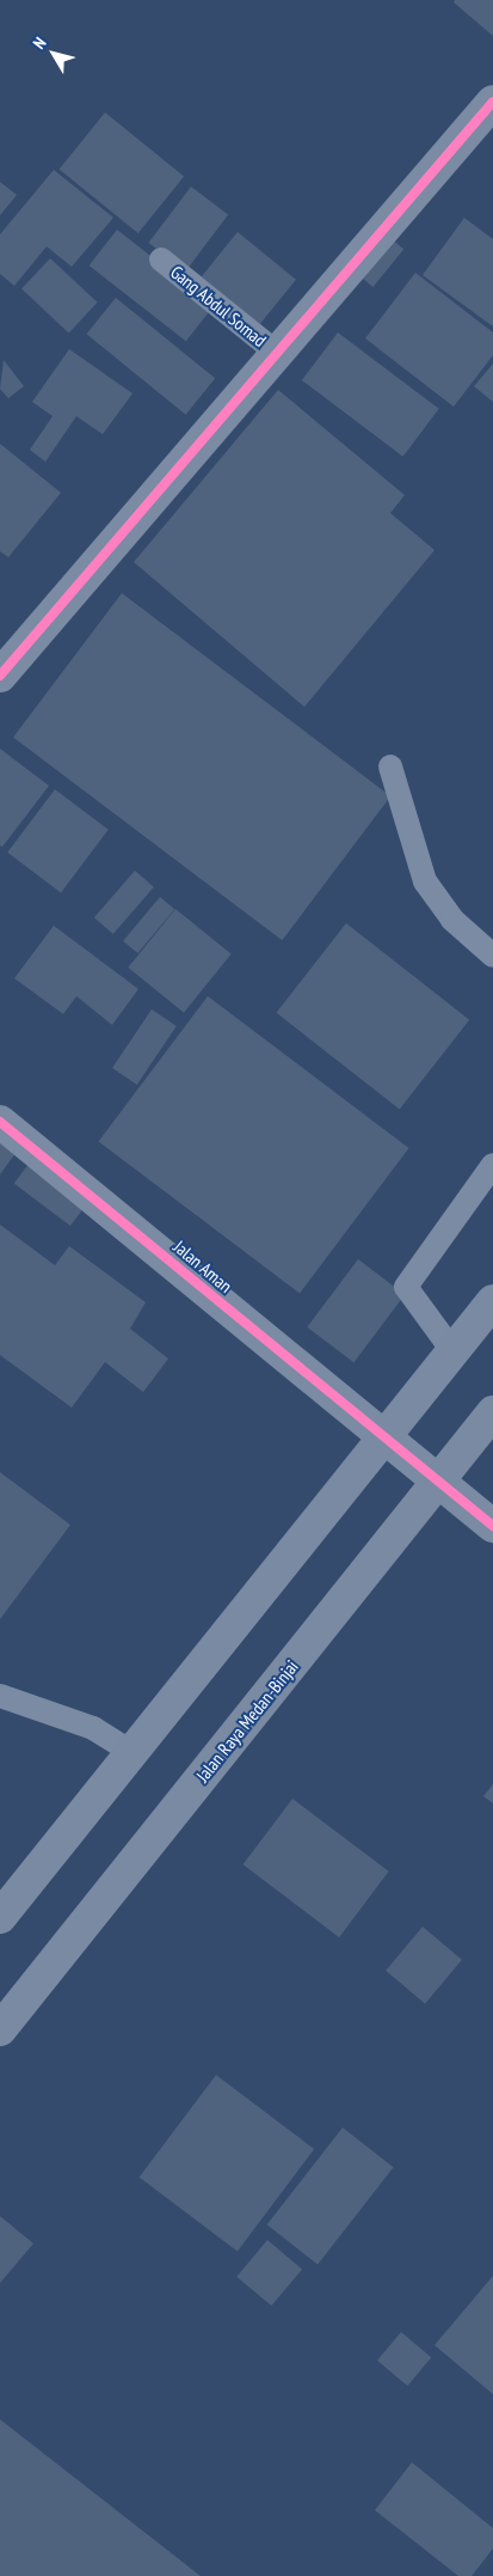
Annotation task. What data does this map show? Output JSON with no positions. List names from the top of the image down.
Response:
{
  "streets": {
    "highway": ["Jalan Raya Medan-Binjai"],
    "street": ["Jalan Aman"],
    "lane": ["Gang Abdul Somad"]
  },
  "crossings": [
    ["Jalan Aman", "Jalan Raya Medan-Binjai"]
  ],
  "north": "top left"
}
